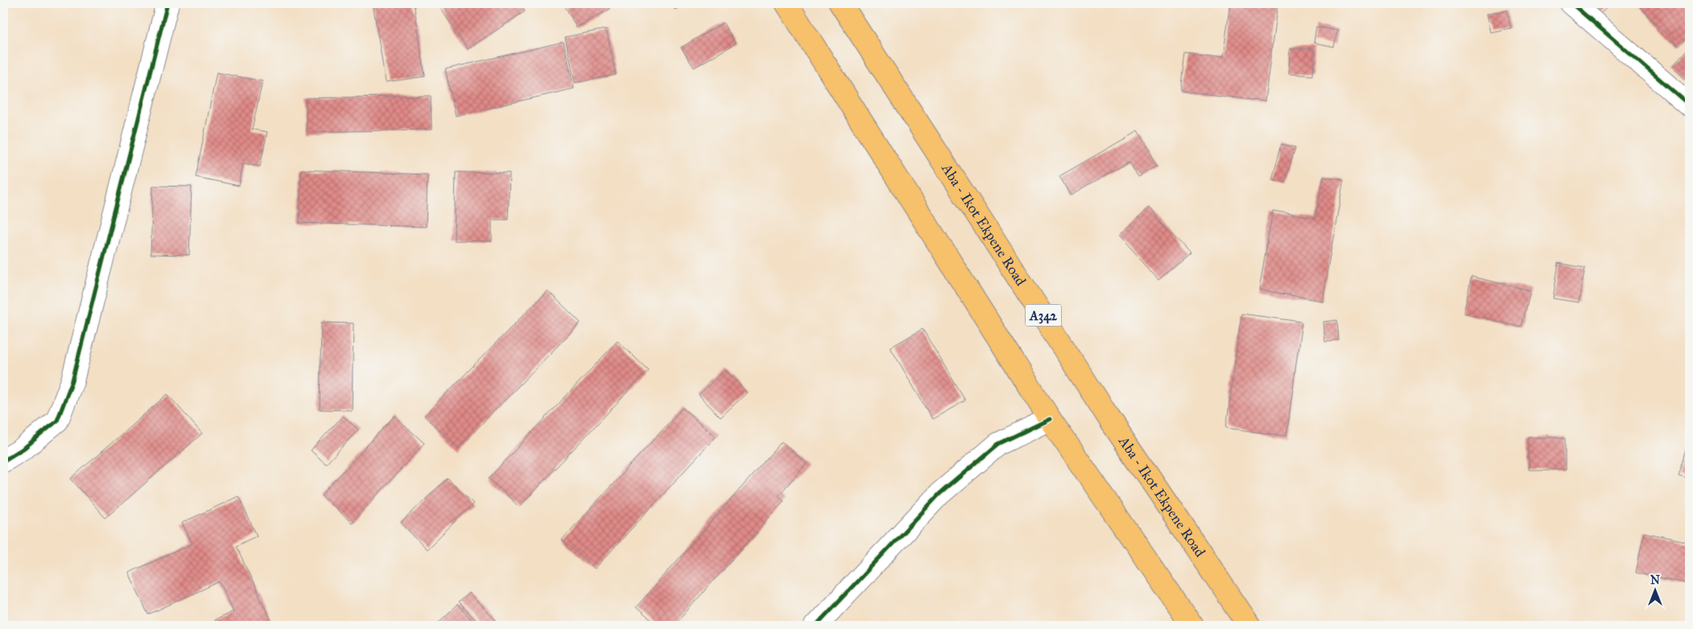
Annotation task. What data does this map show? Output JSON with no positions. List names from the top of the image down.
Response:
{
  "streets": {
    "highway": ["Aba - Ikot Ekpene Road", "A342"]
  },
  "north": "top"
}
